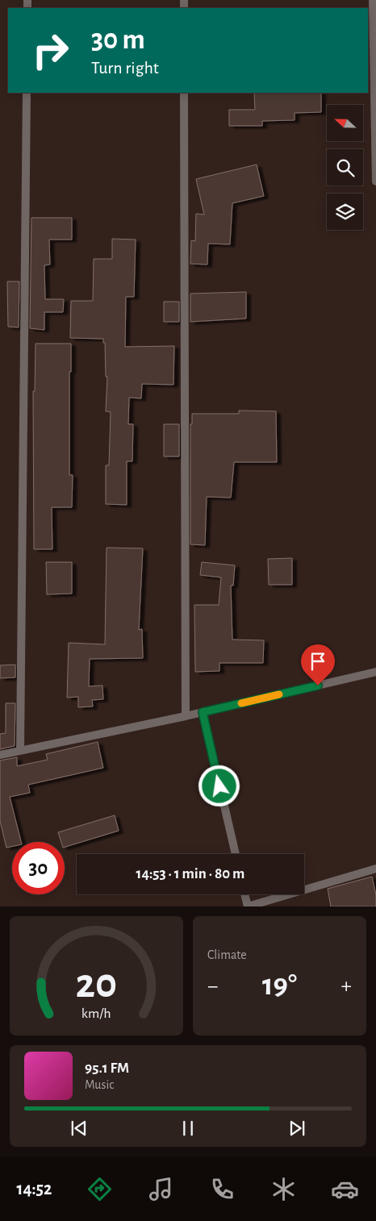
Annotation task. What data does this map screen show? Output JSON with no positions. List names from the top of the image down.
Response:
{
  "north": "left",
  "page": {
    "turn": ["30 m", "Turn right"],
    "limit": "30",
    "trip": "14:53 · 1 min · 80 m",
    "tile": "Climate",
    "heat": ["−", "19°", "+"],
    "song": ["95.1 FM", "Music"],
    "tabs": "14:52",
    "gauge": ["20", "km/h"]
  }
}
